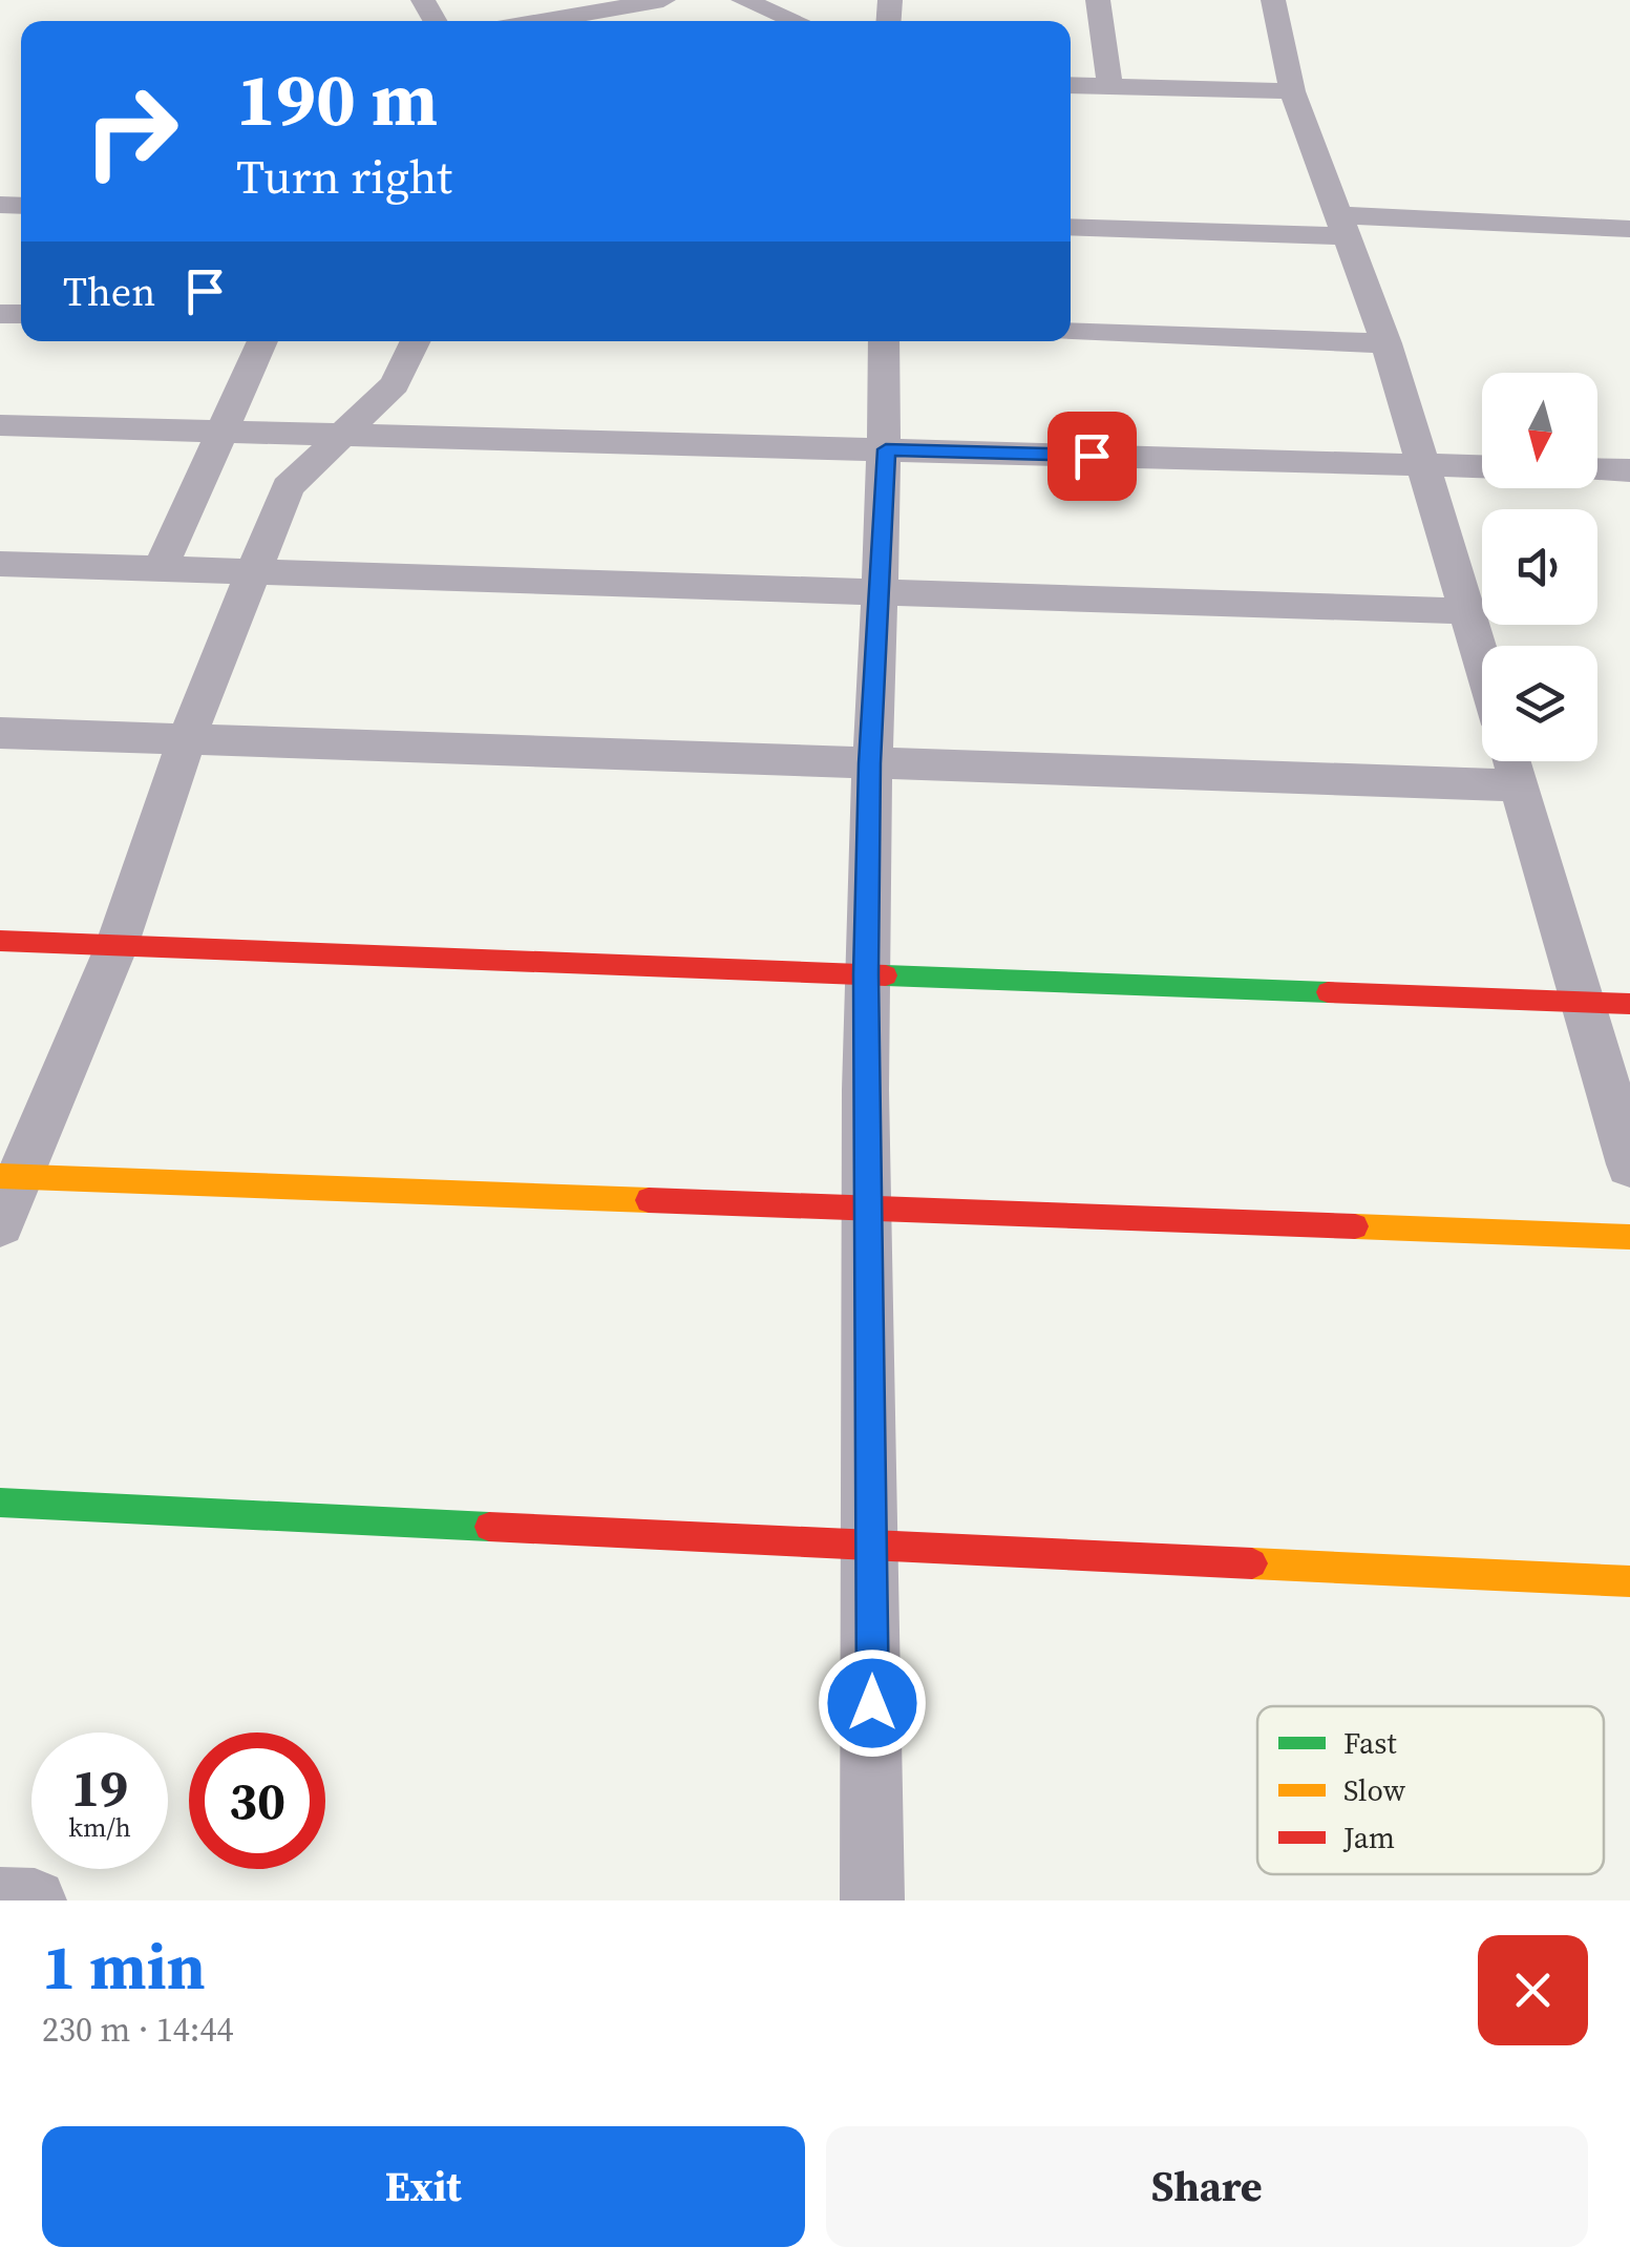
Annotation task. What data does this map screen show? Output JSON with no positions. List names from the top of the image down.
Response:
{
  "legend": ["Fast", "Slow", "Jam"],
  "north": "bottom",
  "page": {
    "turn": ["190 m", "Turn right"],
    "then": "Then",
    "speed": "19 km/h",
    "limit": "30",
    "heading": ["1 min", "230 m · 14:44"],
    "buttons": ["Exit", "Share"]
  }
}
